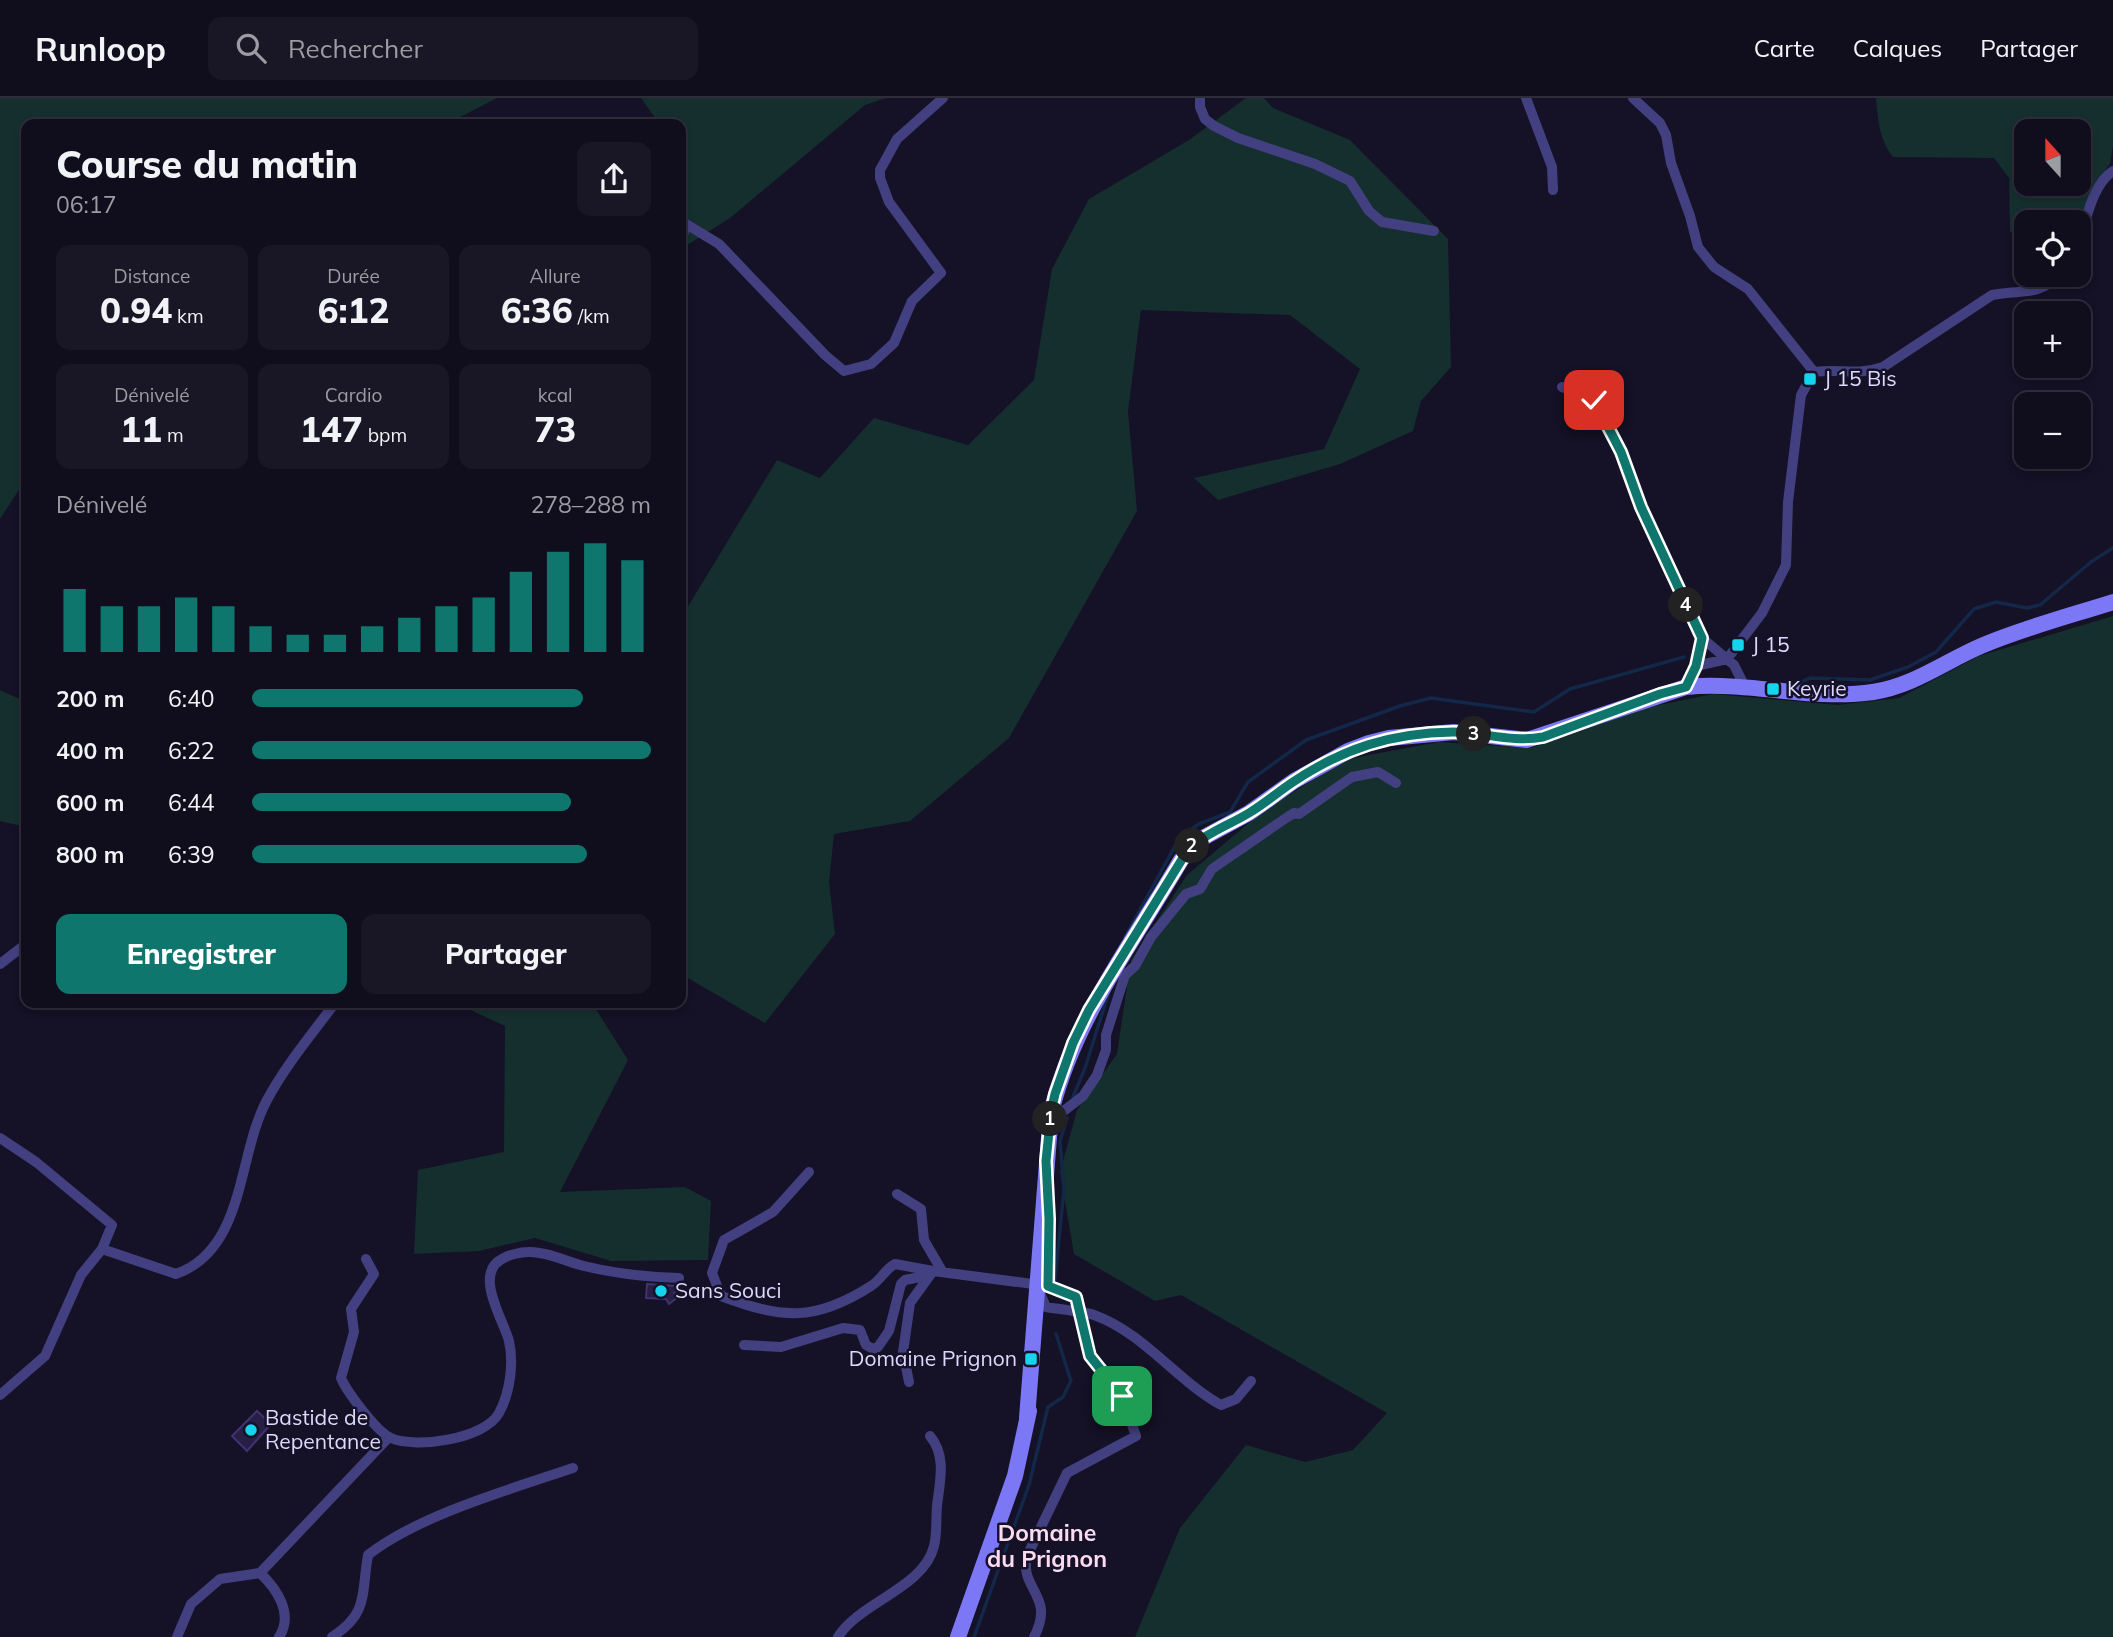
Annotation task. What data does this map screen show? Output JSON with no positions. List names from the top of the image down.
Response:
{
  "districts": ["Domaine du Prignon"],
  "places": {
    "transit": [
      "J 15 Bis",
      "J 15",
      "Keyrie",
      "Domaine Prignon"
    ],
    "other": ["Sans Souci", "Bastide de Repentance"]
  },
  "north": "top",
  "page": {
    "header": "Runloop",
    "search": "Rechercher",
    "nav": ["Carte", "Calques", "Partager"],
    "map_buttons": ["+", "−"],
    "heading": ["Course du matin", "06:17"],
    "stats": [
      ["Distance", "0.94 km"],
      ["Durée", "6:12"],
      ["Allure", "6:36 /km"],
      ["Dénivelé", "11 m"],
      ["Cardio", "147 bpm"],
      ["kcal", "73"]
    ],
    "chart": ["Dénivelé", "278–288 m"],
    "pins": [
      "4",
      "3",
      "2",
      "1"
    ],
    "list": [
      {
        "name": "200 m",
        "note": "6:40"
      },
      {
        "name": "400 m",
        "note": "6:22"
      },
      {
        "name": "600 m",
        "note": "6:44"
      },
      {
        "name": "800 m",
        "note": "6:39"
      }
    ],
    "buttons": ["Enregistrer", "Partager"]
  }
}
